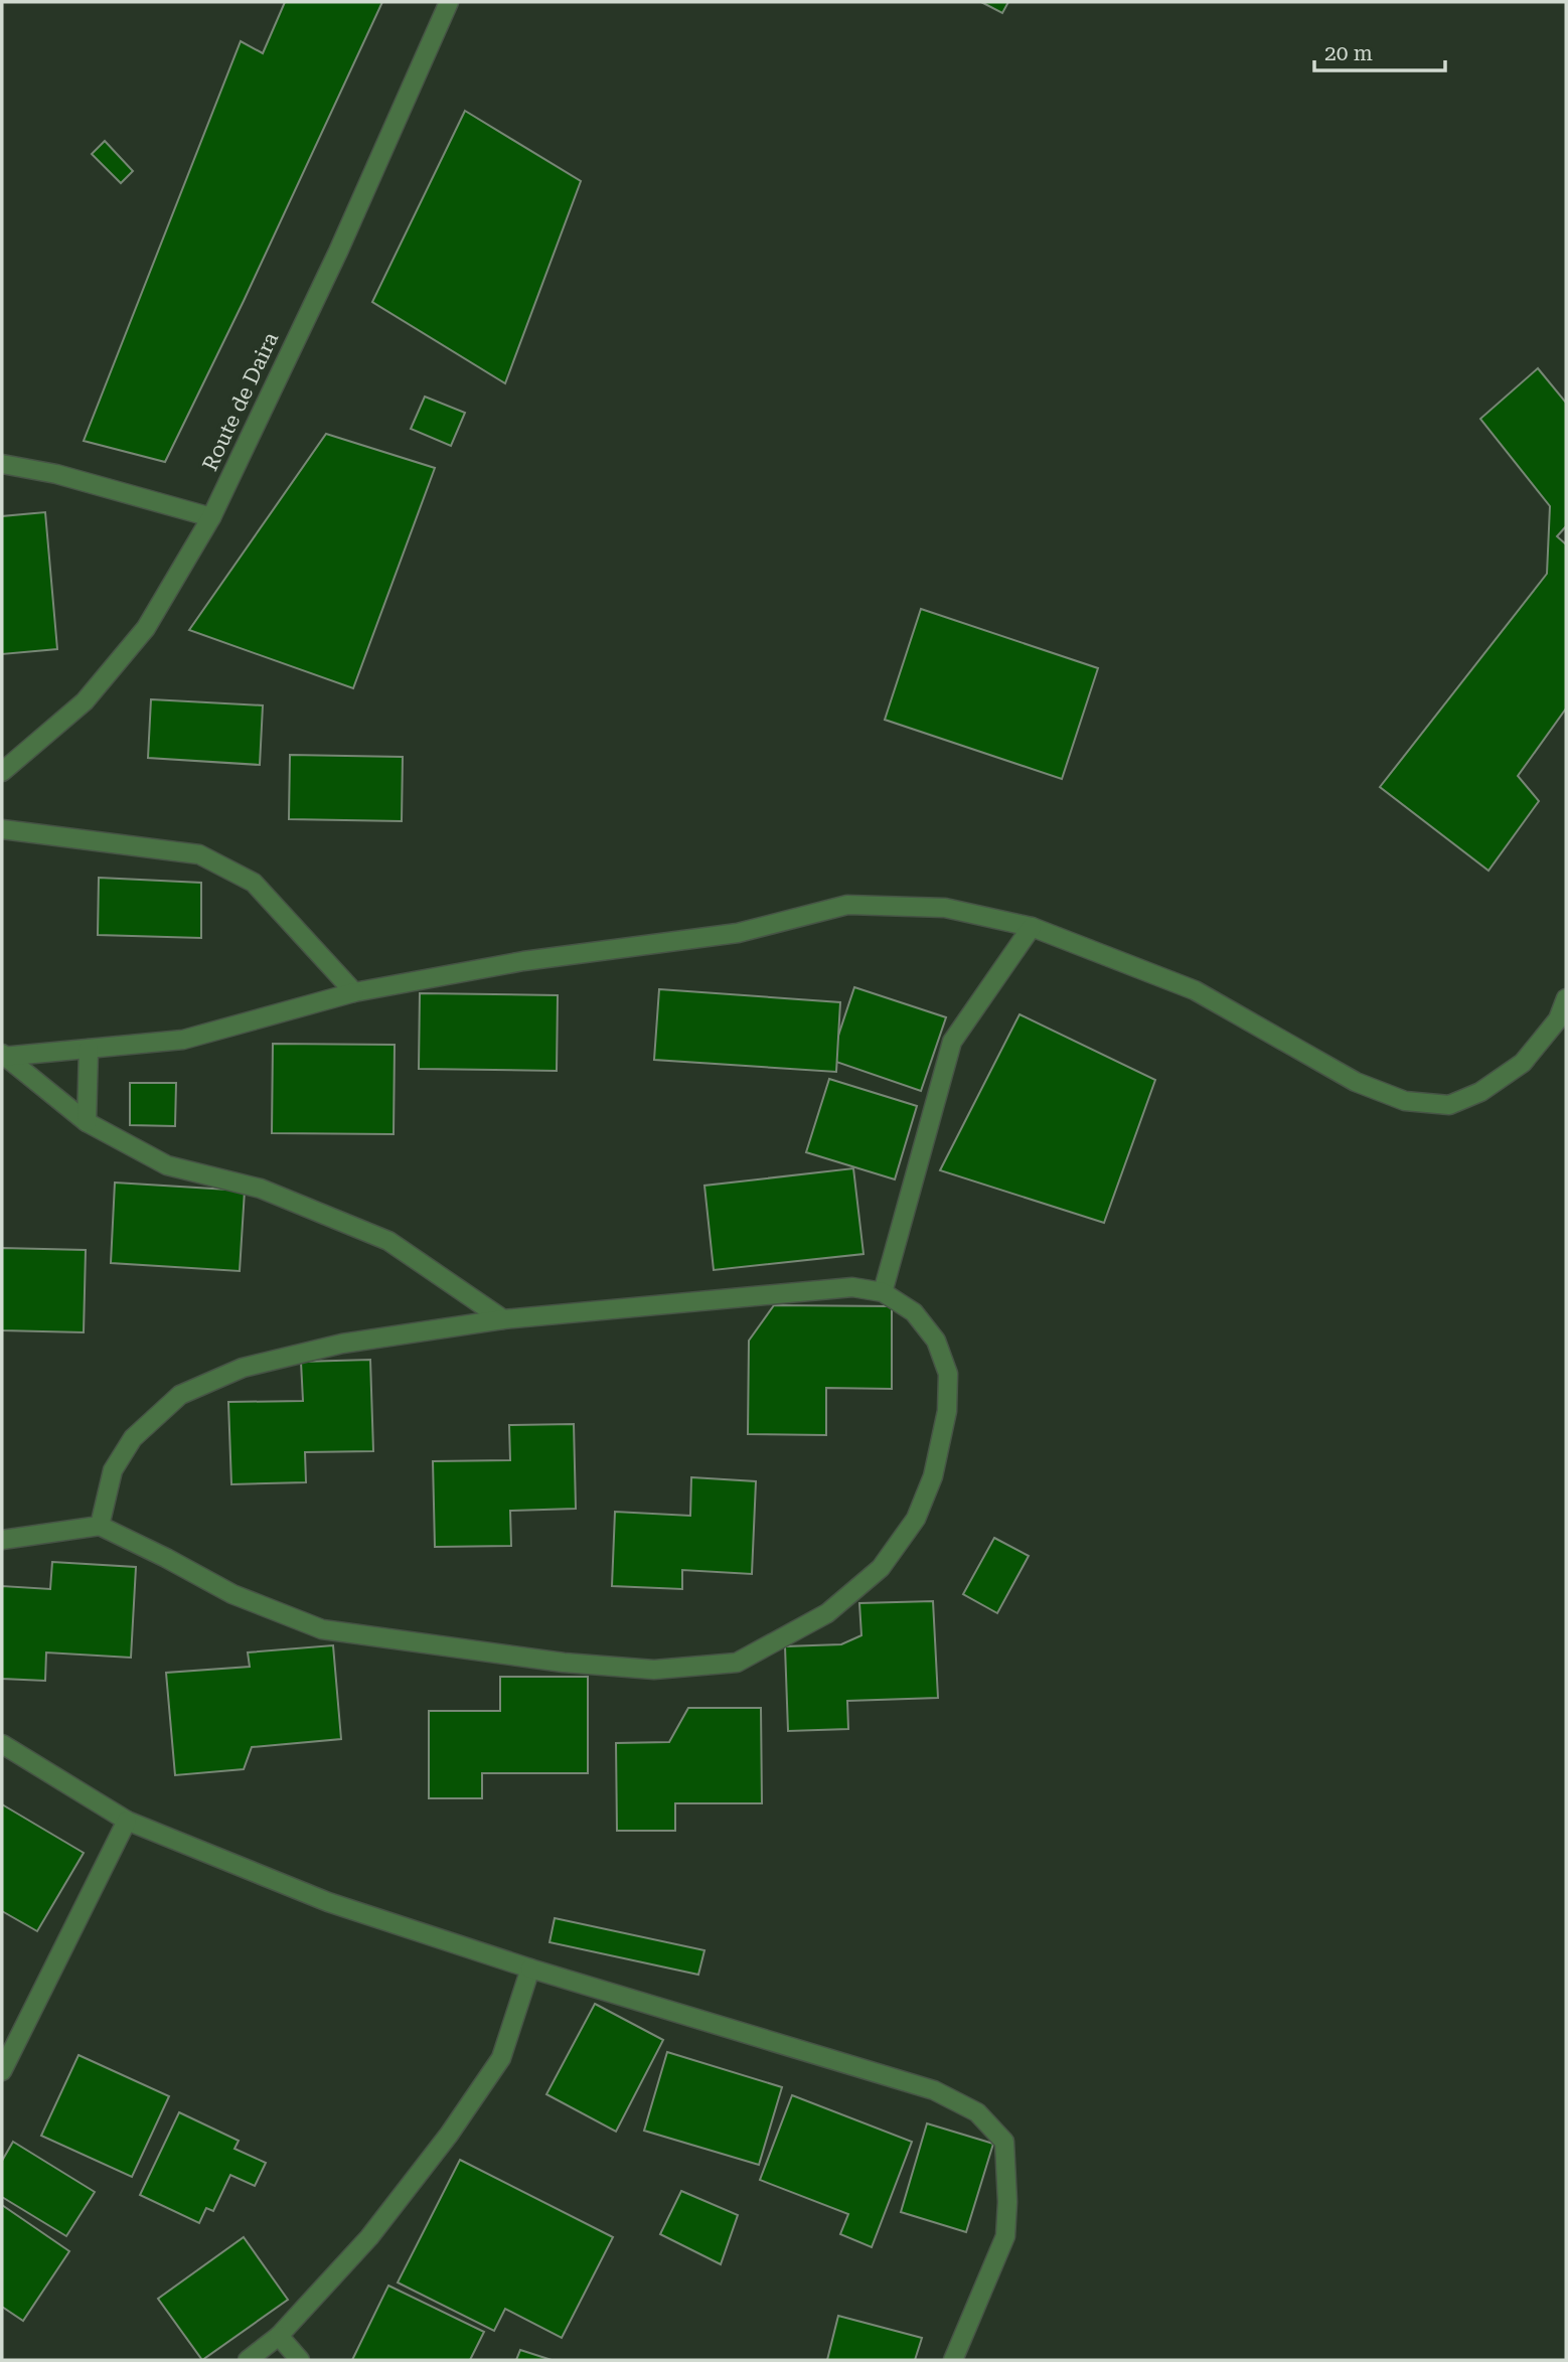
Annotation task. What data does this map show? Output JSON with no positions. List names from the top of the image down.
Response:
{
  "streets": {
    "street": ["Route de Daira"]
  },
  "scale_bar": "20 m"
}
